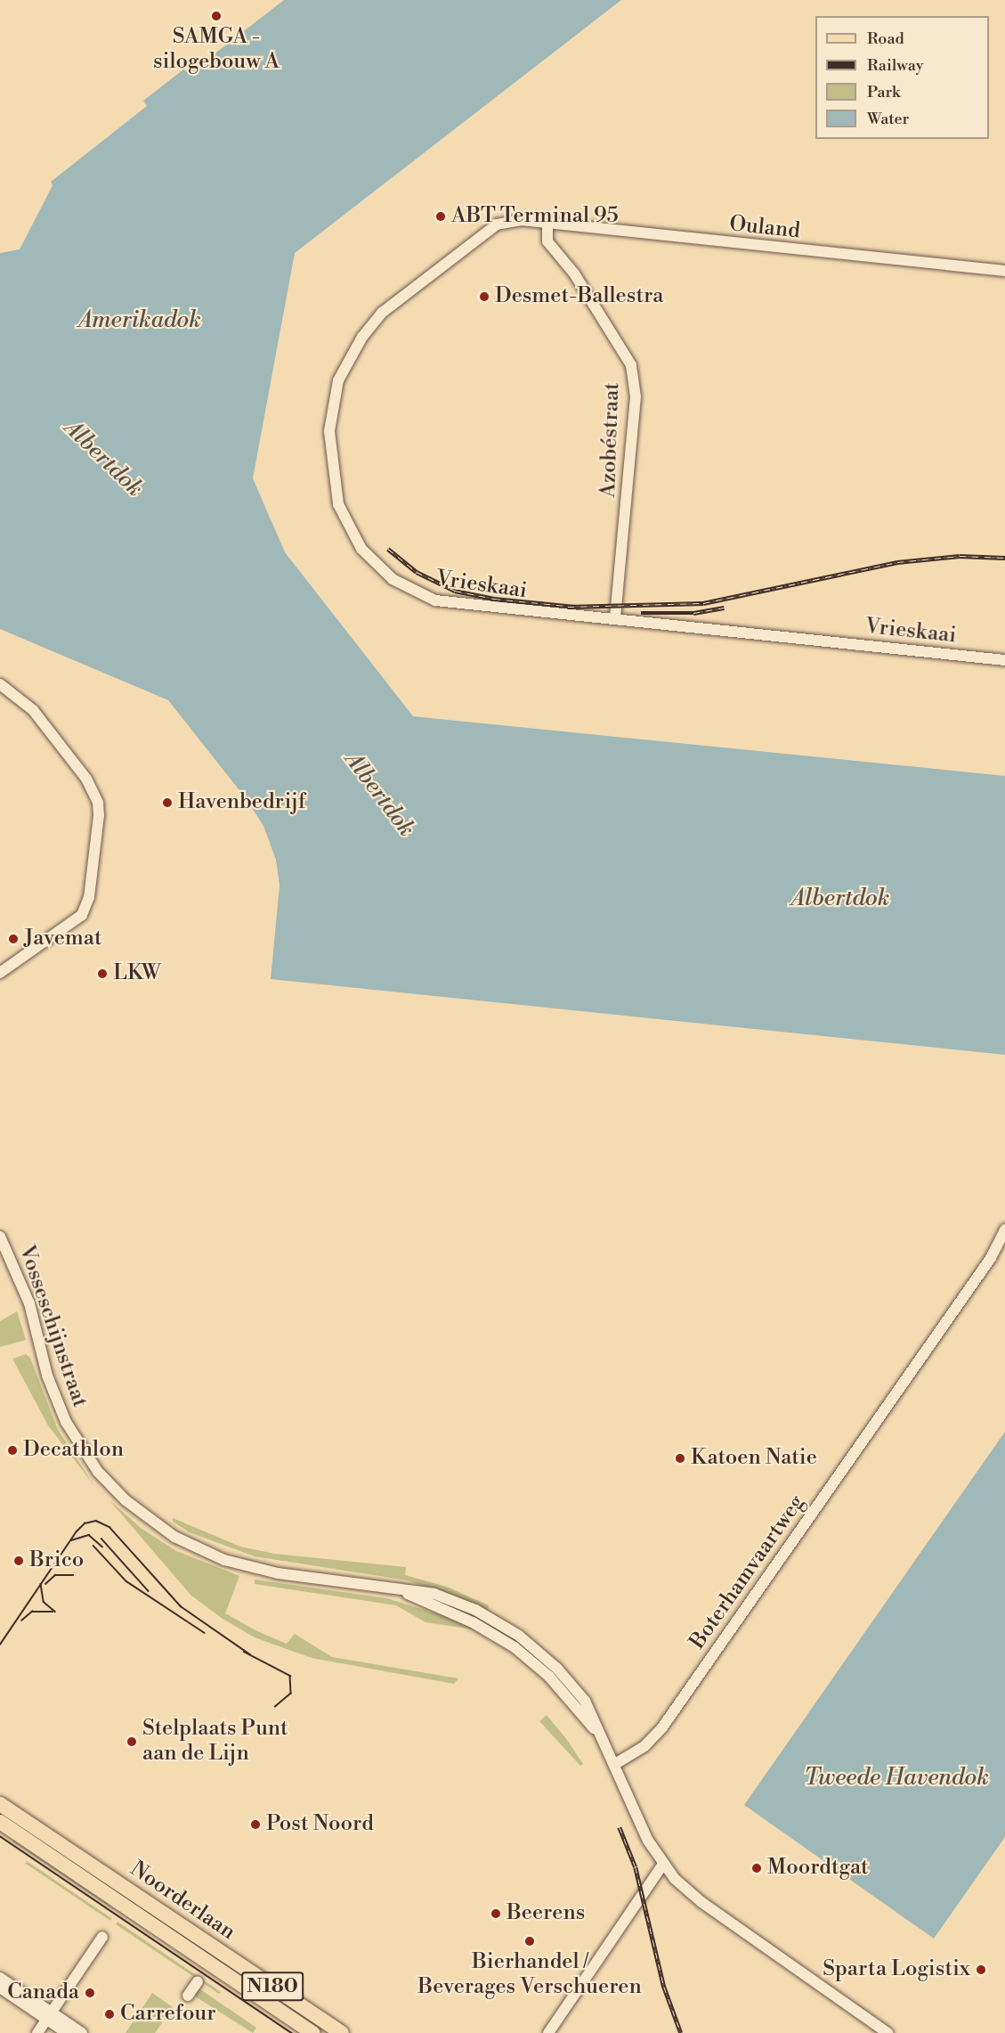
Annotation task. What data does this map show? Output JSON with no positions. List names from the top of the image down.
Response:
{
  "streets": {
    "main road": ["Noorderlaan", "N180"],
    "street": [
      "Ouland",
      "Azobéstraat",
      "Vrieskaai",
      "Vosseschijnstraat",
      "Boterhamvaartweg"
    ]
  },
  "crossings": [
    ["Ouland", "Azobéstraat"],
    ["Ouland", "Vrieskaai"],
    ["Azobéstraat", "Vrieskaai"],
    ["Vosseschijnstraat", "Boterhamvaartweg"]
  ],
  "water": ["Amerikadok", "Albertdok", "Tweede Havendok"],
  "places": [
    "SAMGA - silogebouw A",
    "ABT Terminal 95",
    "Desmet-Ballestra",
    "Havenbedrijf",
    "Javemat",
    "LKW",
    "Decathlon",
    "Katoen Natie",
    "Brico",
    "Stelplaats Punt aan de Lijn",
    "Post Noord",
    "Moordtgat",
    "Beerens",
    "Bierhandel / Beverages Verschueren",
    "Sparta Logistix",
    "Canada",
    "Carrefour"
  ],
  "legend": [
    "Road",
    "Railway",
    "Park",
    "Water"
  ]
}
